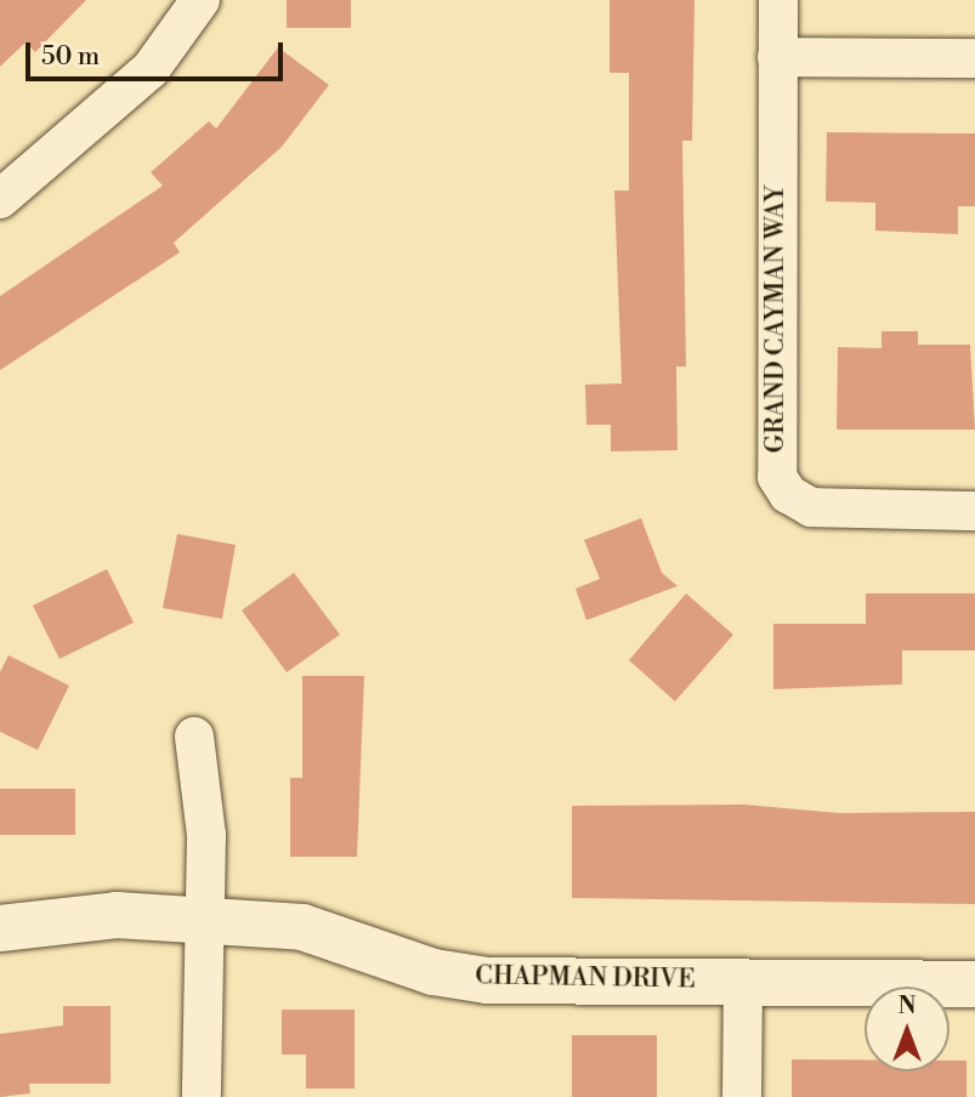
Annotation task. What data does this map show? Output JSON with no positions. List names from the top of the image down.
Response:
{
  "streets": {
    "street": ["GRAND CAYMAN WAY", "CHAPMAN DRIVE"]
  },
  "scale_bar": "50 m",
  "north": "top"
}
